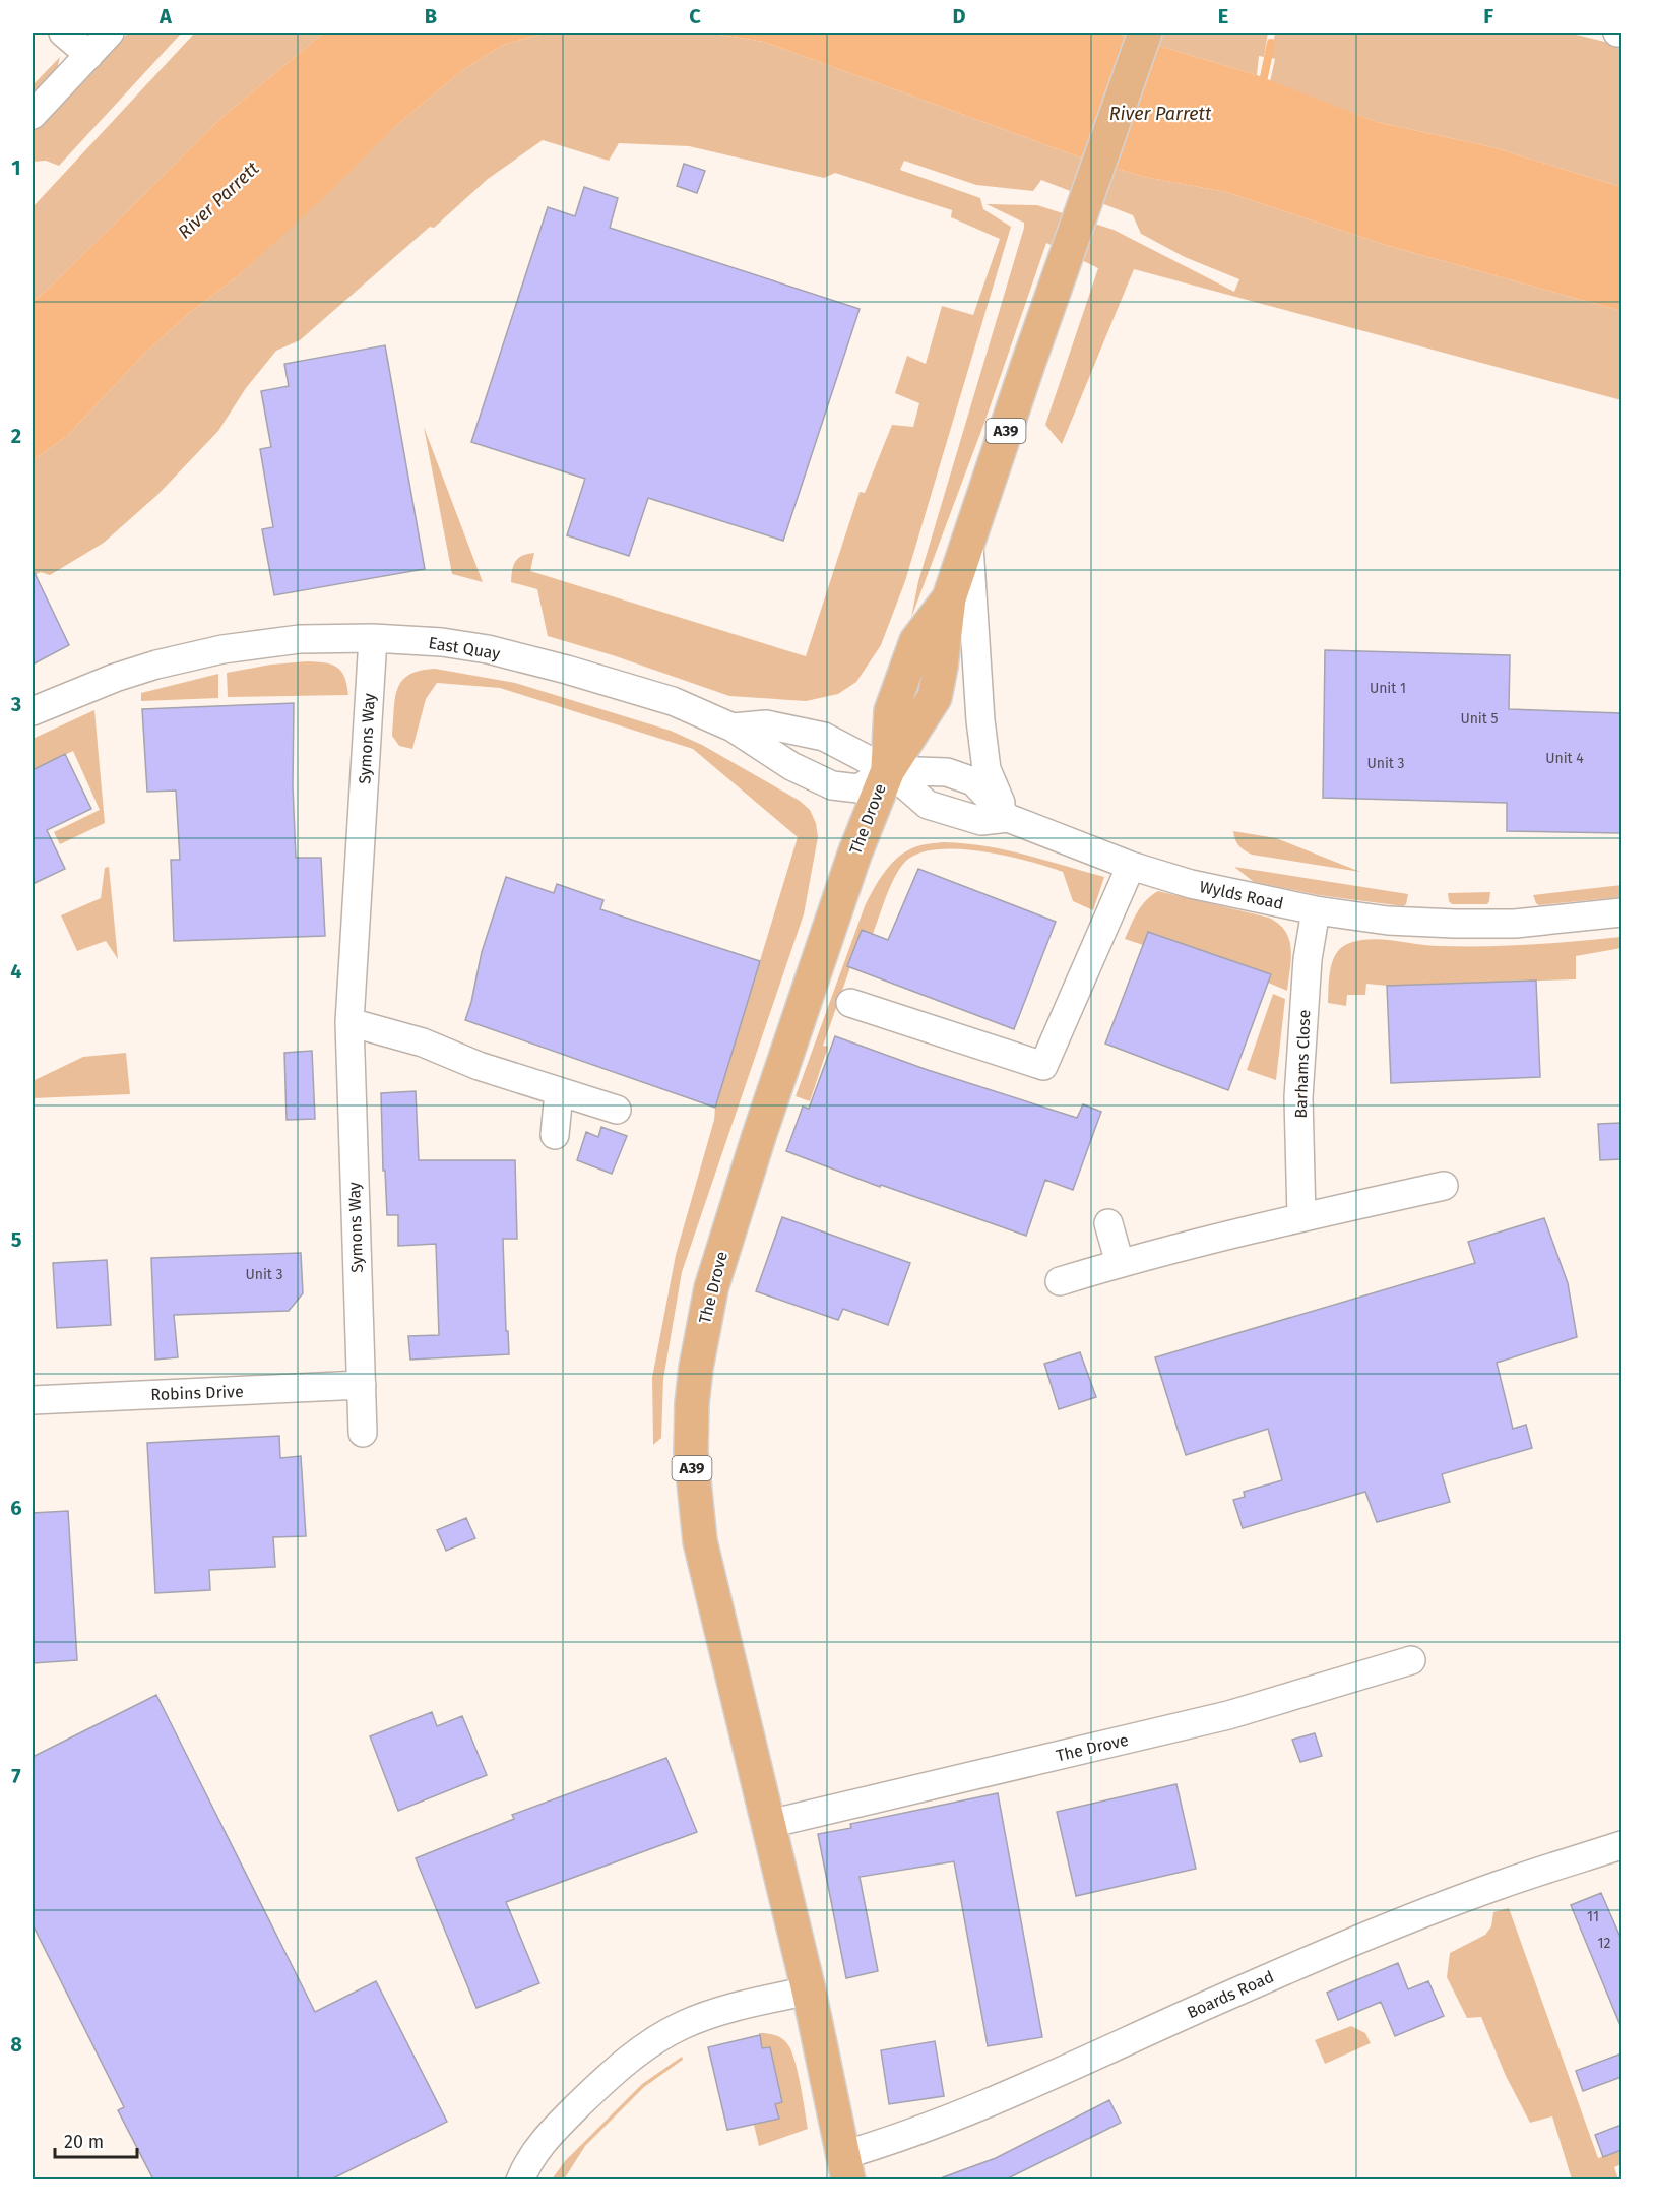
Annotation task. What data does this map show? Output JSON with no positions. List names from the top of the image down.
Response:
{
  "streets": {
    "main road": ["A39", "The Drove"],
    "street": [
      "East Quay",
      "Symons Way",
      "Wylds Road",
      "Barhams Close",
      "Robins Drive",
      "Boards Road"
    ]
  },
  "crossings": [
    ["A39", "East Quay"],
    ["A39", "The Drove"],
    ["A39", "Wylds Road"],
    ["East Quay", "Symons Way"],
    ["East Quay", "The Drove"],
    ["East Quay", "Wylds Road"],
    ["Symons Way", "Robins Drive"],
    ["The Drove", "Wylds Road"],
    ["The Drove", "Boards Road"],
    ["Wylds Road", "Barhams Close"]
  ],
  "water": ["River Parrett"],
  "house_numbers": [
    "Unit 1",
    "Unit 5",
    "Unit 4",
    "Unit 3",
    "Unit 3",
    "11",
    "12"
  ],
  "scale_bar": "20 m",
  "grid": {
    "columns": [
      "A",
      "B",
      "C",
      "D",
      "E",
      "F"
    ],
    "rows": [
      "1",
      "2",
      "3",
      "4",
      "5",
      "6",
      "7",
      "8"
    ]
  }
}
